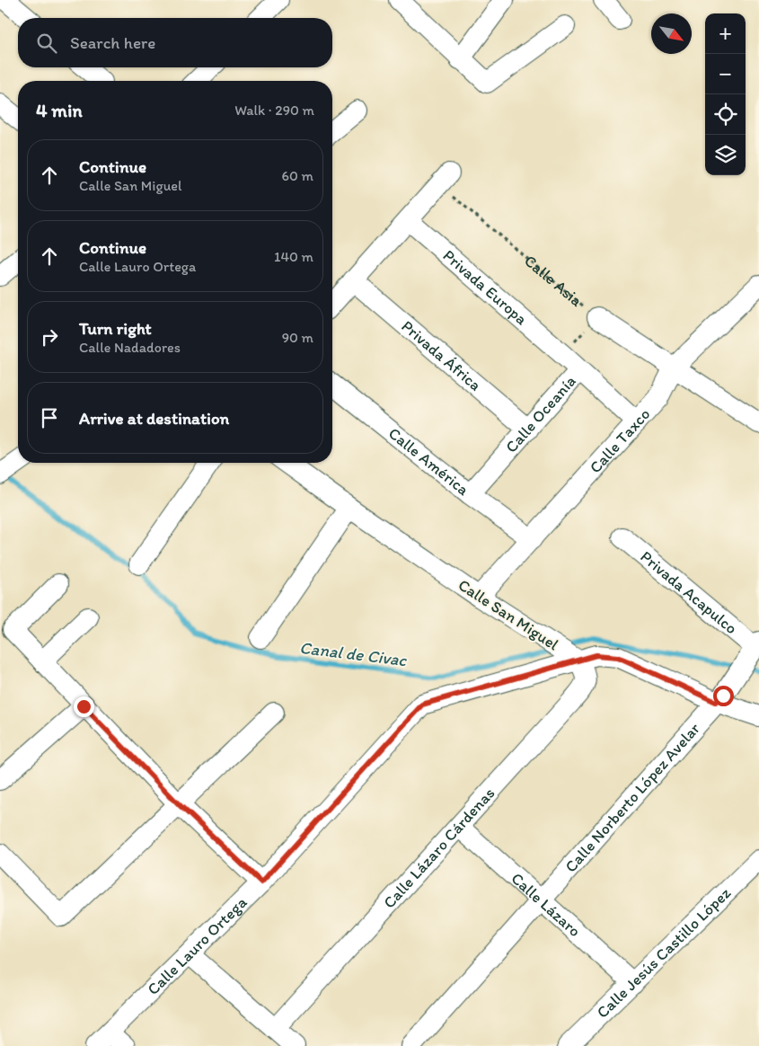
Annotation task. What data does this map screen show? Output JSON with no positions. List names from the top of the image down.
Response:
{
  "streets": {
    "street": [
      "Calle Asia",
      "Privada Europa",
      "Privada África",
      "Calle Oceanía",
      "Calle Taxco",
      "Calle América",
      "Privada Acapulco",
      "Calle San Miguel",
      "Calle Norberto López Avelar",
      "Calle Lázaro Cárdenas",
      "Calle Lázaro",
      "Calle Lauro Ortega",
      "Calle Jesús Castillo López"
    ]
  },
  "crossings": [
    ["Calle Asia", "Calle Oceanía"],
    ["Calle Asia", "Calle Taxco"],
    ["Privada Europa", "Calle Oceanía"],
    ["Privada África", "Calle Oceanía"],
    ["Calle Oceanía", "Calle América"],
    ["Calle Taxco", "Calle América"],
    ["Calle Taxco", "Calle San Miguel"],
    ["Privada Acapulco", "Calle Norberto López Avelar"],
    ["Calle San Miguel", "Calle Lázaro Cárdenas"],
    ["Calle San Miguel", "Calle Lauro Ortega"],
    ["Calle Norberto López Avelar", "Calle Lázaro"],
    ["Calle Lázaro Cárdenas", "Calle Lázaro"],
    ["Calle Lázaro Cárdenas", "Calle Lauro Ortega"],
    ["Calle Lázaro", "Calle Jesús Castillo López"]
  ],
  "water": ["Canal de Civac"],
  "north": "bottom right",
  "page": {
    "map_buttons": ["+", "−"],
    "search": "Search here",
    "heading": ["4 min", "Walk · 290 m"],
    "list": [
      ["Continue", "Calle San Miguel", "60 m"],
      ["Continue", "Calle Lauro Ortega", "140 m"],
      ["Turn right", "Calle Nadadores", "90 m"],
      "Arrive at destination"
    ]
  }
}
